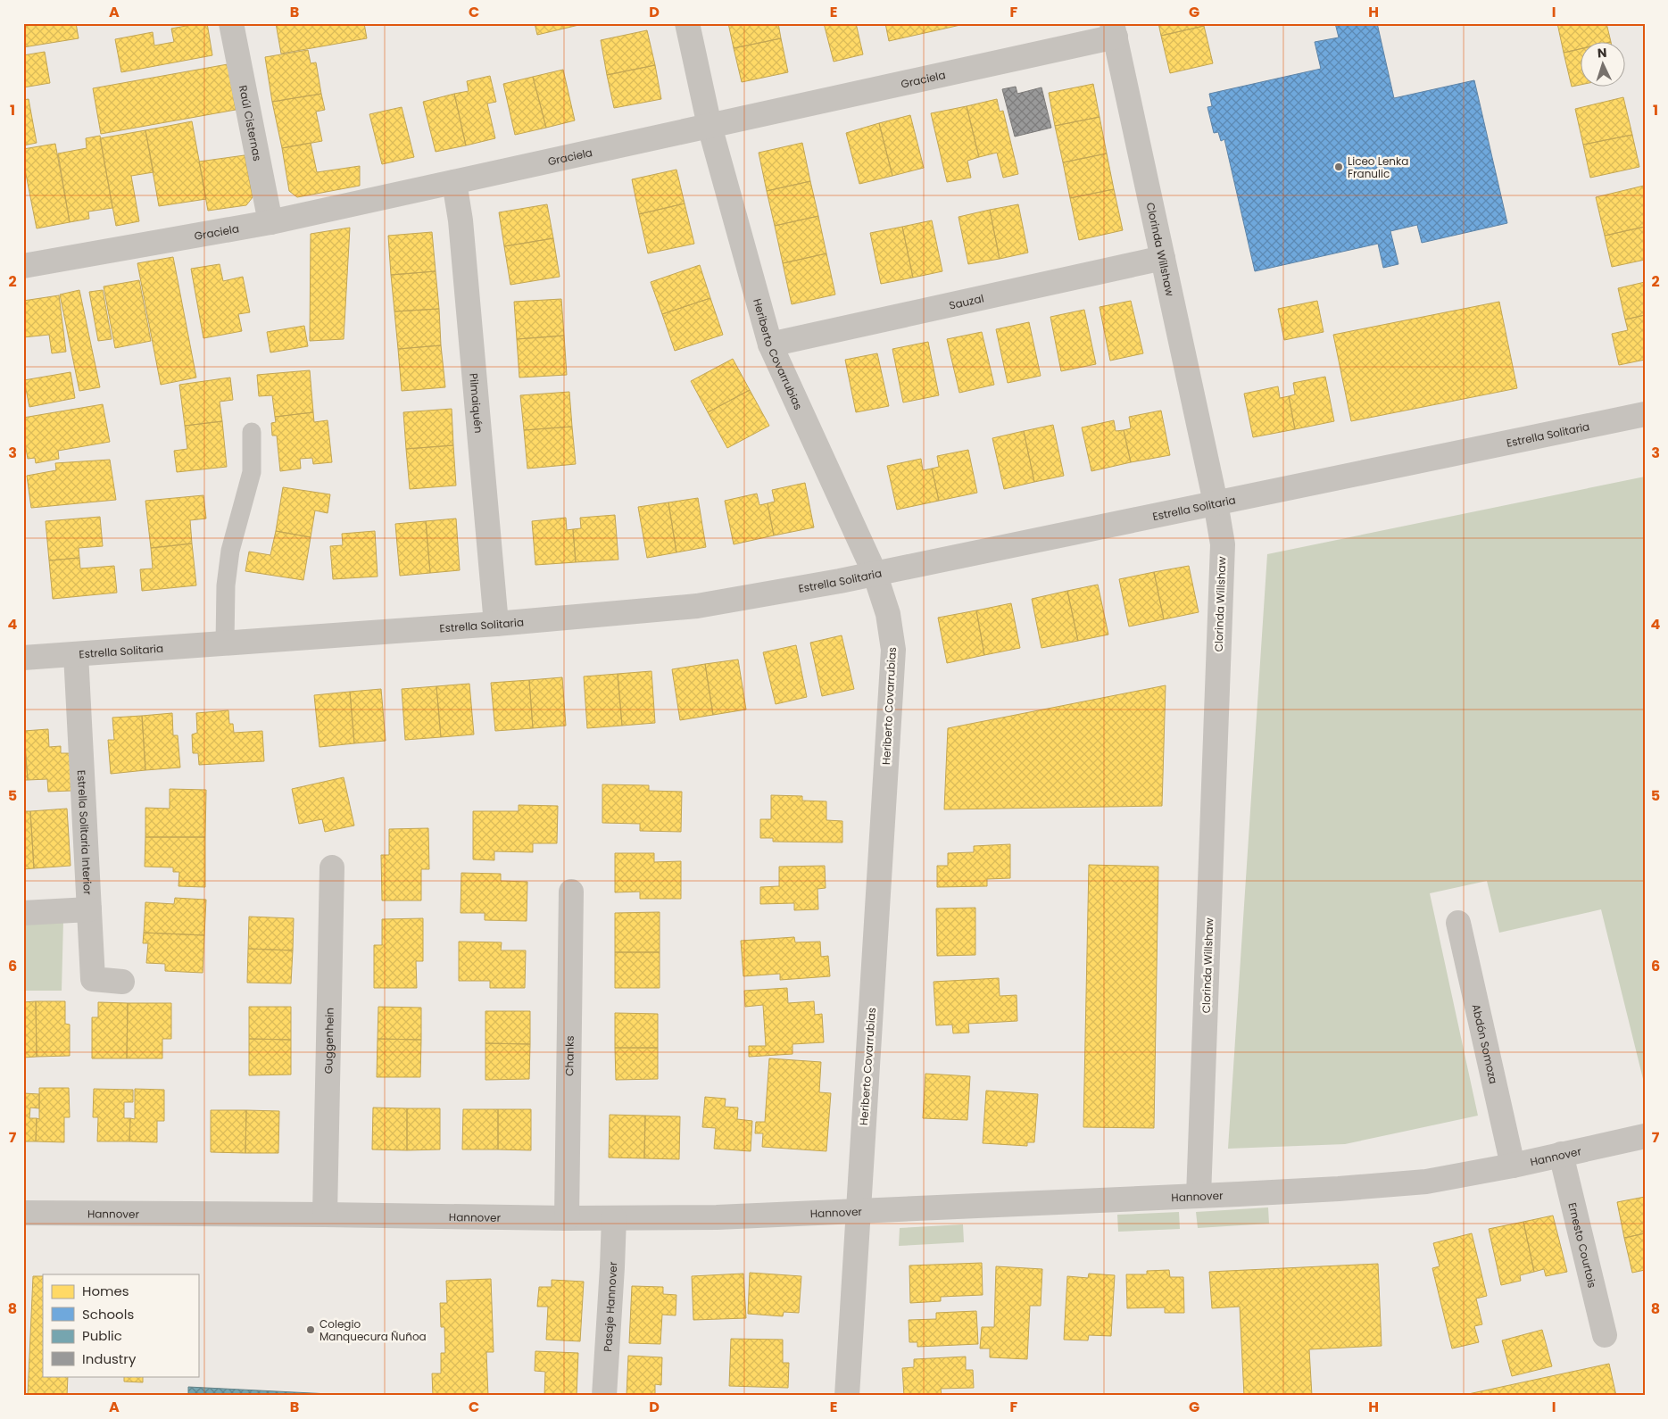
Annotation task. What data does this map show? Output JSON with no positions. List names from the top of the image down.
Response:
{
  "streets": {
    "street": [
      "Graciela",
      "Raúl Cisternas",
      "Clorinda Willshaw",
      "Sauzal",
      "Heriberto Covarrubias",
      "Pilmaiquén",
      "Estrella Solitaria",
      "Estrella Solitaria Interior",
      "Guggenhein",
      "Abdón Somoza",
      "Chanks",
      "Hannover",
      "Ernesto Courtois",
      "Pasaje Hannover"
    ]
  },
  "crossings": [
    ["Graciela", "Raúl Cisternas"],
    ["Graciela", "Clorinda Willshaw"],
    ["Graciela", "Heriberto Covarrubias"],
    ["Graciela", "Pilmaiquén"],
    ["Clorinda Willshaw", "Sauzal"],
    ["Clorinda Willshaw", "Estrella Solitaria"],
    ["Clorinda Willshaw", "Hannover"],
    ["Sauzal", "Heriberto Covarrubias"],
    ["Heriberto Covarrubias", "Estrella Solitaria"],
    ["Heriberto Covarrubias", "Hannover"],
    ["Pilmaiquén", "Estrella Solitaria"],
    ["Estrella Solitaria", "Estrella Solitaria Interior"],
    ["Guggenhein", "Hannover"],
    ["Abdón Somoza", "Hannover"],
    ["Chanks", "Hannover"],
    ["Hannover", "Ernesto Courtois"],
    ["Hannover", "Pasaje Hannover"]
  ],
  "places": ["Liceo Lenka Franulic", "Colegio Manquecura Ñuñoa"],
  "legend": [
    "Homes",
    "Schools",
    "Public",
    "Industry"
  ],
  "north": "top",
  "grid": {
    "columns": [
      "A",
      "B",
      "C",
      "D",
      "E",
      "F",
      "G",
      "H",
      "I"
    ],
    "rows": [
      "1",
      "2",
      "3",
      "4",
      "5",
      "6",
      "7",
      "8"
    ]
  }
}
